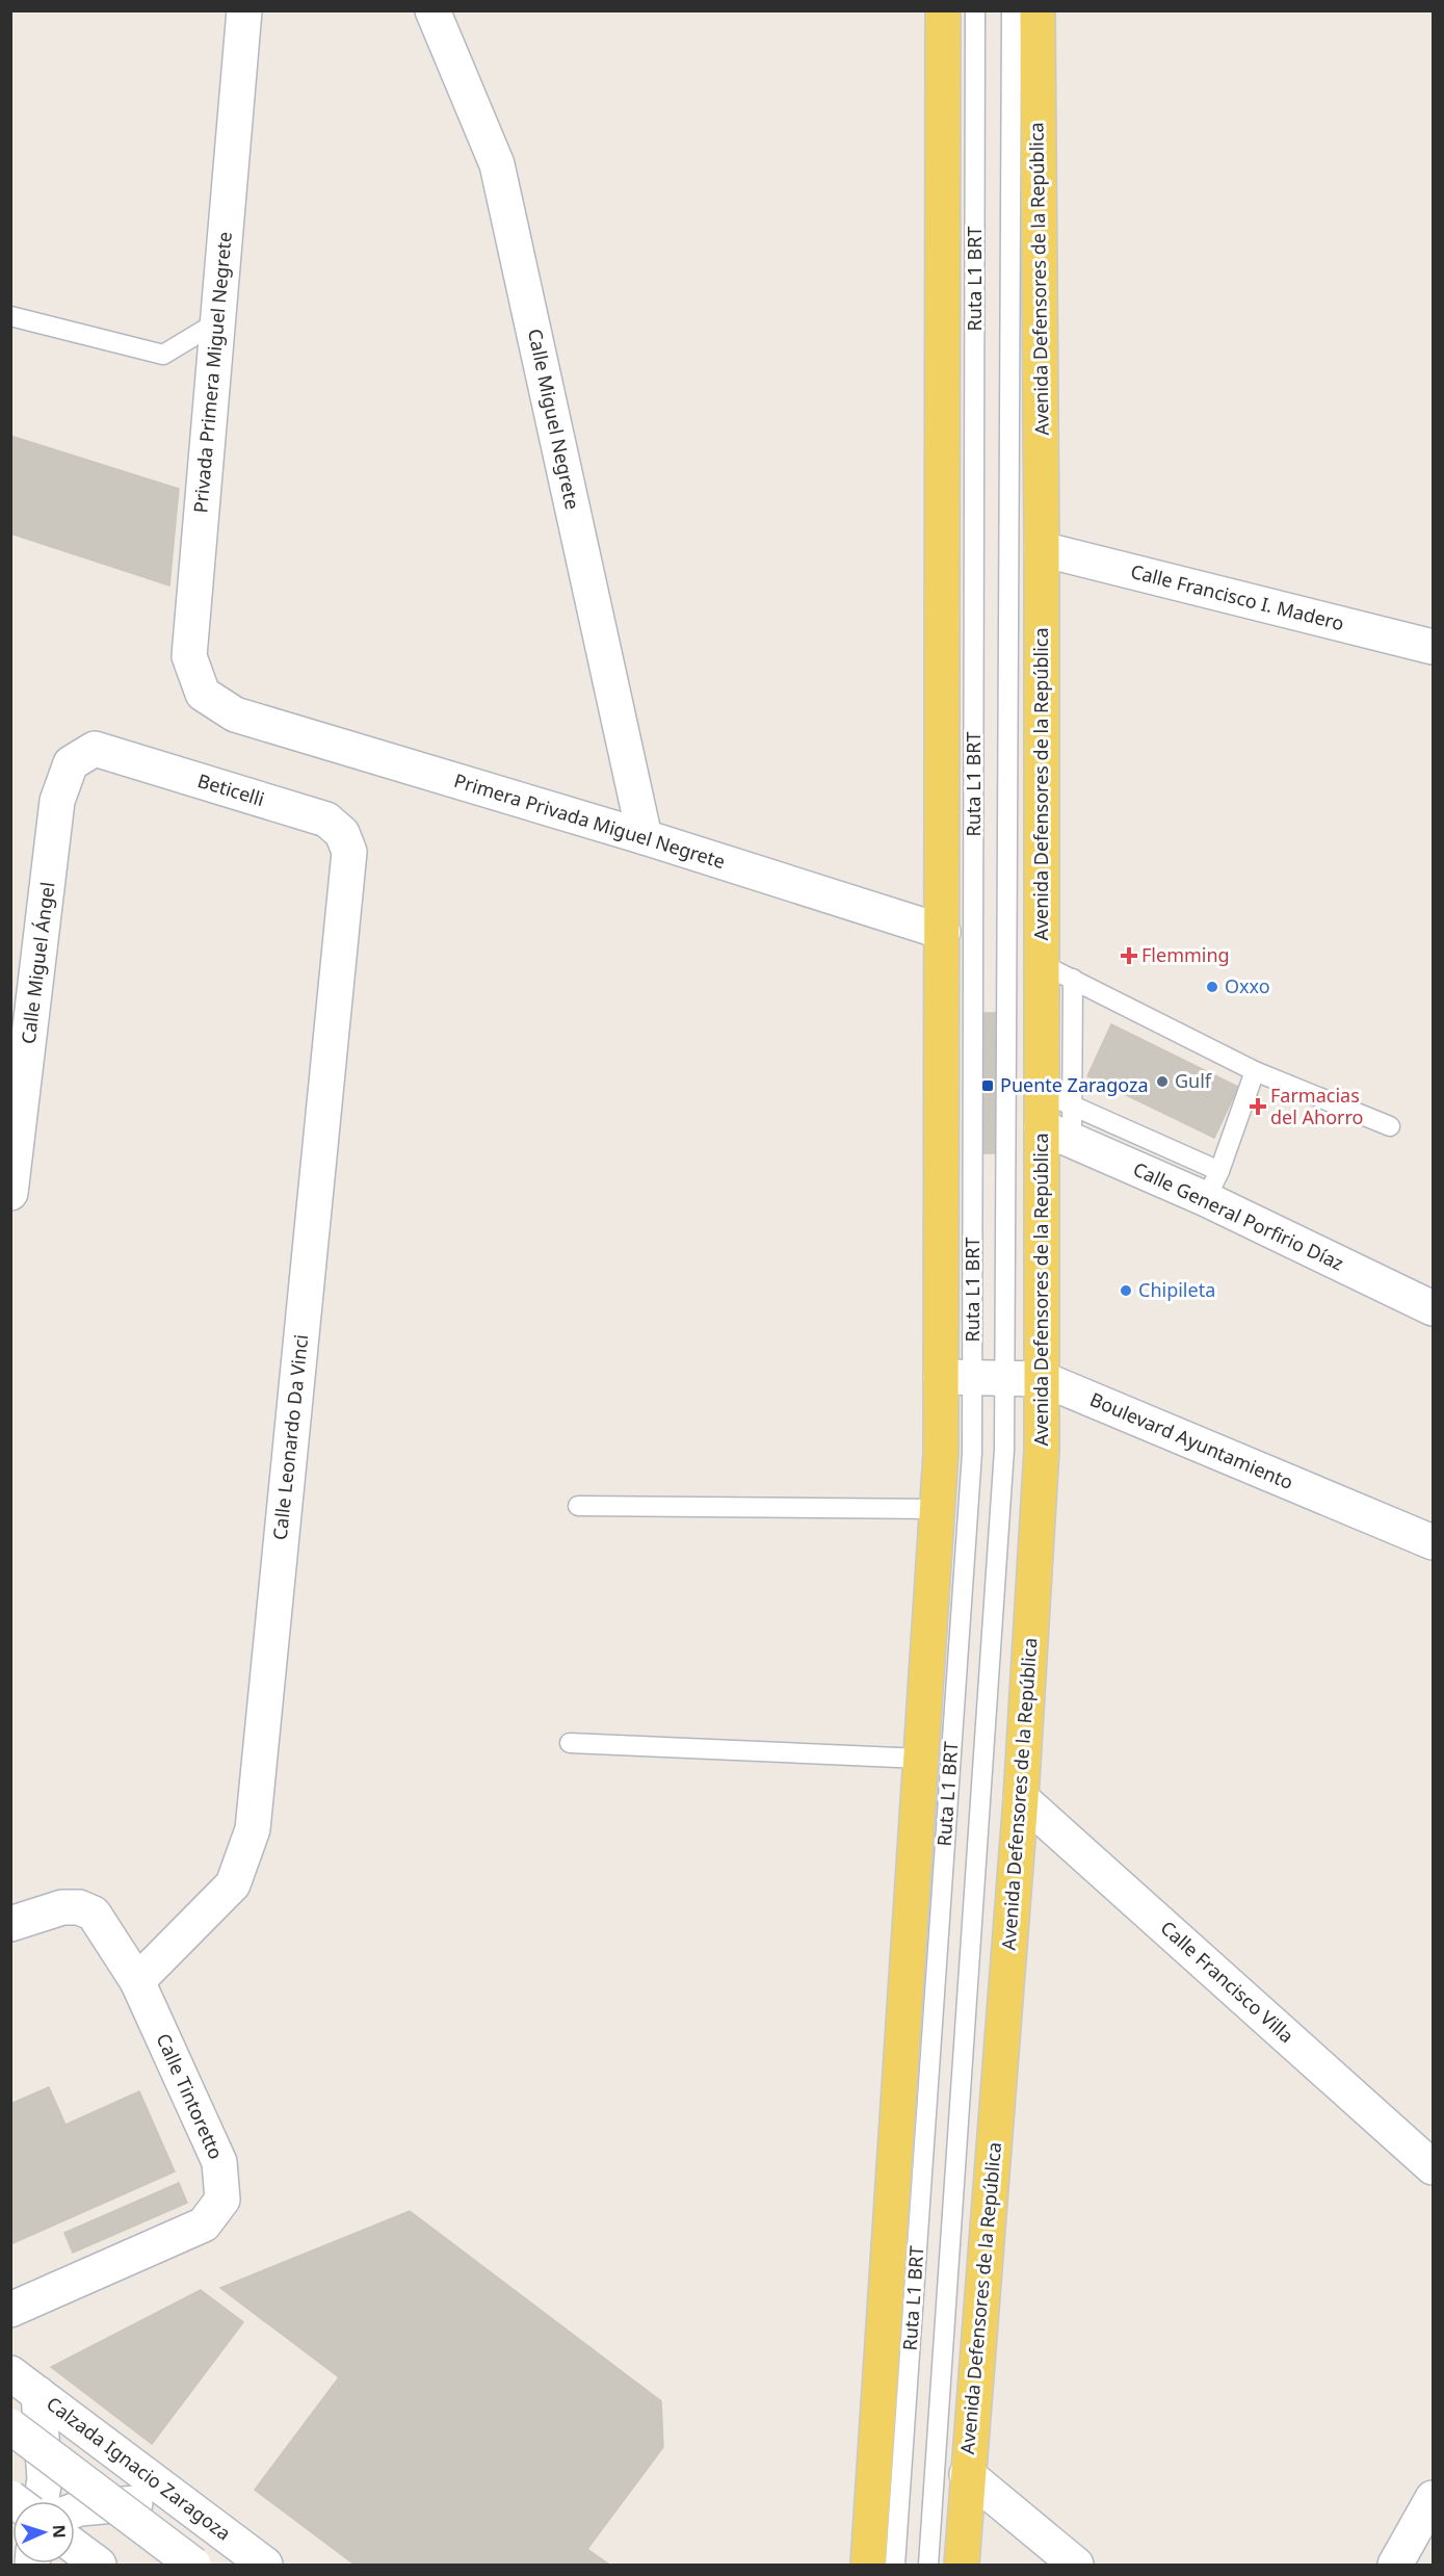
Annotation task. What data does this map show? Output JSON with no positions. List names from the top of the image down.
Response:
{
  "streets": {
    "main road": ["Avenida Defensores de la República"],
    "street": [
      "Privada Primera Miguel Negrete",
      "Calle Miguel Negrete",
      "Calle Francisco I. Madero",
      "Beticelli",
      "Primera Privada Miguel Negrete",
      "Calle Miguel Ángel",
      "Calle General Porfirio Díaz",
      "Calle Leonardo Da Vinci",
      "Boulevard Ayuntamiento",
      "Calle Francisco Villa",
      "Calle Tintoretto",
      "Calzada Ignacio Zaragoza"
    ],
    "lane": ["Ruta L1 BRT"]
  },
  "crossings": [
    ["Ruta L1 BRT", "Boulevard Ayuntamiento"],
    ["Avenida Defensores de la República", "Calle Francisco I. Madero"],
    ["Avenida Defensores de la República", "Calle General Porfirio Díaz"],
    ["Avenida Defensores de la República", "Boulevard Ayuntamiento"],
    ["Avenida Defensores de la República", "Calle Francisco Villa"],
    ["Privada Primera Miguel Negrete", "Primera Privada Miguel Negrete"],
    ["Calle Miguel Negrete", "Primera Privada Miguel Negrete"],
    ["Beticelli", "Calle Miguel Ángel"],
    ["Beticelli", "Calle Leonardo Da Vinci"],
    ["Calle Leonardo Da Vinci", "Calle Tintoretto"]
  ],
  "places": {
    "health": ["Flemming", "Farmacias del Ahorro"],
    "other": ["Oxxo", "Gulf", "Chipileta"],
    "transit": ["Puente Zaragoza"]
  },
  "north": "right"
}
